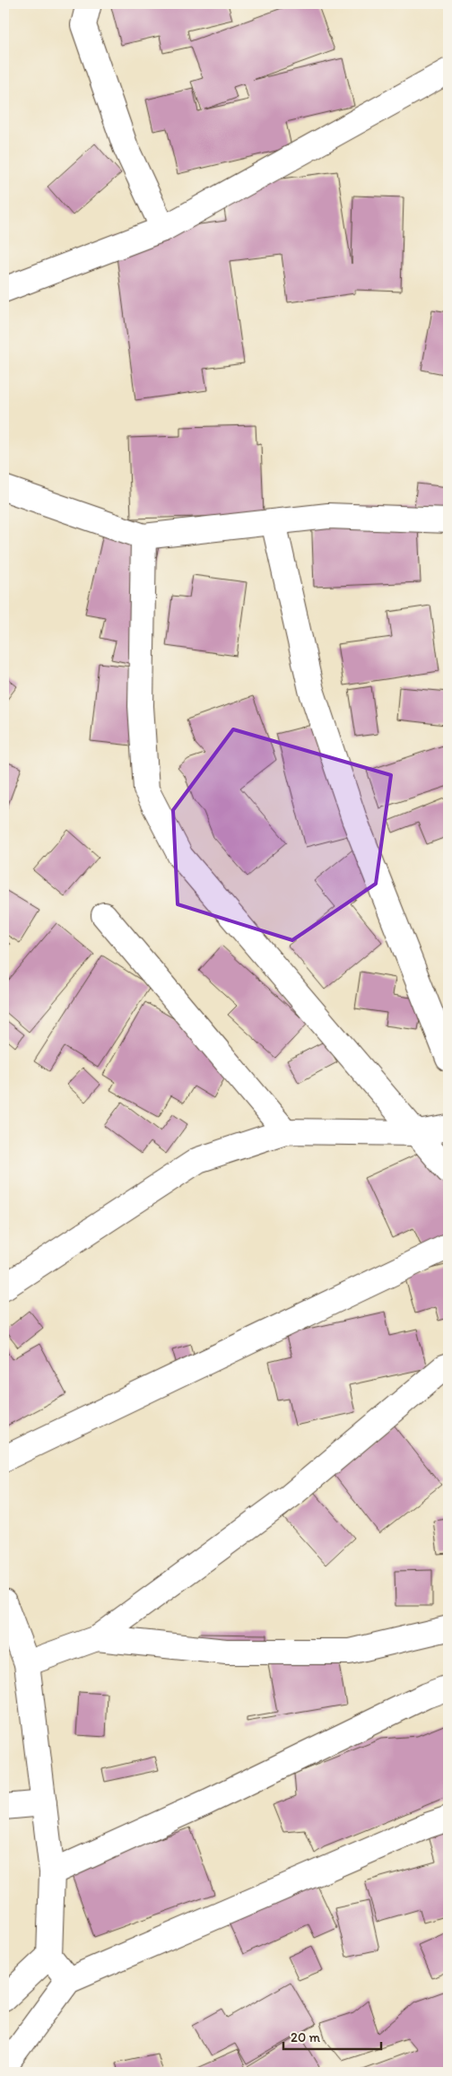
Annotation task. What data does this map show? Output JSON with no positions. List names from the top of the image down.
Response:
{
  "scale_bar": "20 m"
}
